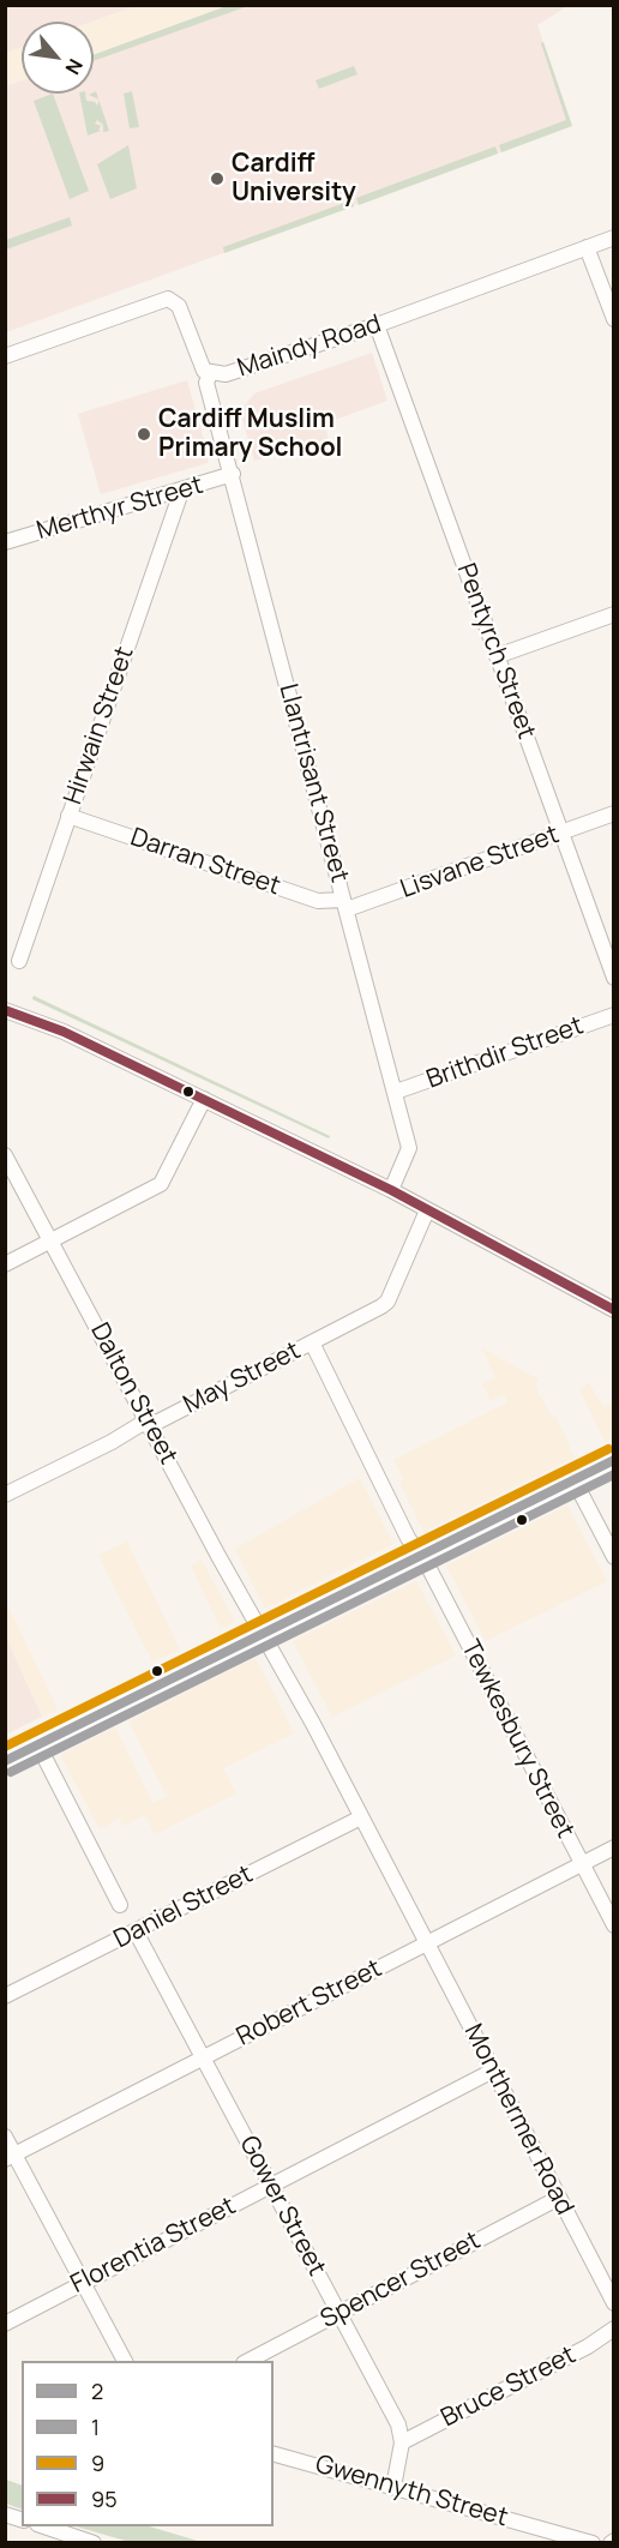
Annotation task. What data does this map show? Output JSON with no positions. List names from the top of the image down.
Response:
{
  "streets": {
    "street": [
      "Maindy Road",
      "Merthyr Street",
      "Pentyrch Street",
      "Hirwain Street",
      "Llantrisant Street",
      "Darran Street",
      "Lisvane Street",
      "Brithdir Street",
      "May Street",
      "Dalton Street",
      "Tewkesbury Street",
      "Daniel Street",
      "Robert Street",
      "Monthermer Road",
      "Gower Street",
      "Florentia Street",
      "Spencer Street",
      "Bruce Street",
      "Gwennyth Street"
    ]
  },
  "crossings": [
    ["Maindy Road", "Pentyrch Street"],
    ["Maindy Road", "Llantrisant Street"],
    ["Merthyr Street", "Hirwain Street"],
    ["Merthyr Street", "Llantrisant Street"],
    ["Pentyrch Street", "Lisvane Street"],
    ["Hirwain Street", "Darran Street"],
    ["Llantrisant Street", "Darran Street"],
    ["Llantrisant Street", "Lisvane Street"],
    ["Llantrisant Street", "Brithdir Street"],
    ["Darran Street", "Lisvane Street"],
    ["May Street", "Dalton Street"],
    ["May Street", "Tewkesbury Street"],
    ["Dalton Street", "Monthermer Road"],
    ["Tewkesbury Street", "Robert Street"],
    ["Daniel Street", "Monthermer Road"],
    ["Daniel Street", "Gower Street"],
    ["Robert Street", "Monthermer Road"],
    ["Robert Street", "Gower Street"],
    ["Monthermer Road", "Florentia Street"],
    ["Monthermer Road", "Spencer Street"],
    ["Gower Street", "Florentia Street"],
    ["Gower Street", "Spencer Street"],
    ["Gower Street", "Bruce Street"]
  ],
  "places": ["Cardiff University", "Cardiff Muslim Primary School"],
  "lines": [
    "transit line 95",
    "transit line 9",
    "transit line 2",
    "transit line 1"
  ],
  "legend": [
    "2",
    "1",
    "9",
    "95"
  ],
  "north": "bottom right"
}
